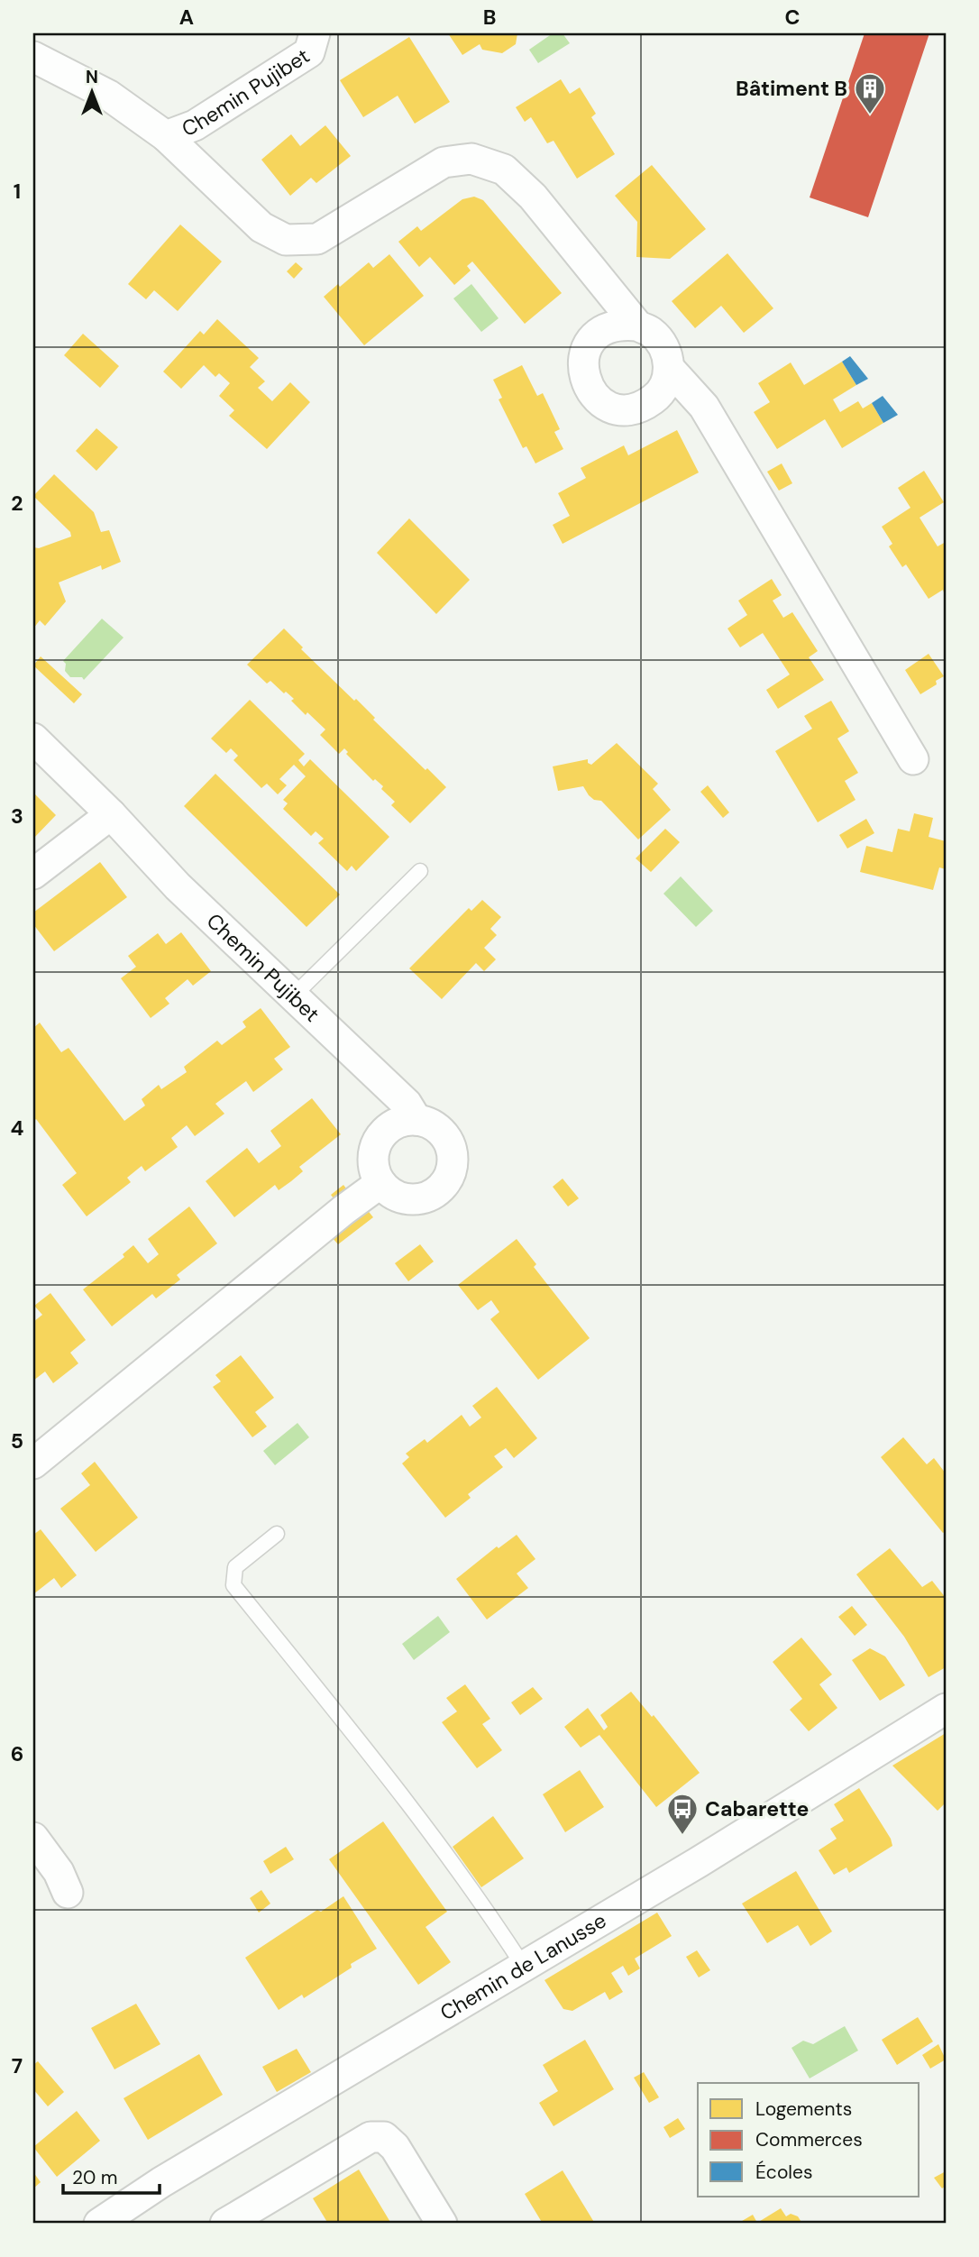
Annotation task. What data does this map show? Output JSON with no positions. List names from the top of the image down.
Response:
{
  "streets": {
    "street": ["Chemin Pujibet", "Chemin de Lanusse"]
  },
  "places": {
    "building": ["Bâtiment B"],
    "bus stop": ["Cabarette"]
  },
  "legend": ["Logements", "Commerces", "Écoles"],
  "scale_bar": "20 m",
  "north": "top",
  "grid": {
    "columns": ["A", "B", "C"],
    "rows": [
      "1",
      "2",
      "3",
      "4",
      "5",
      "6",
      "7"
    ]
  }
}
